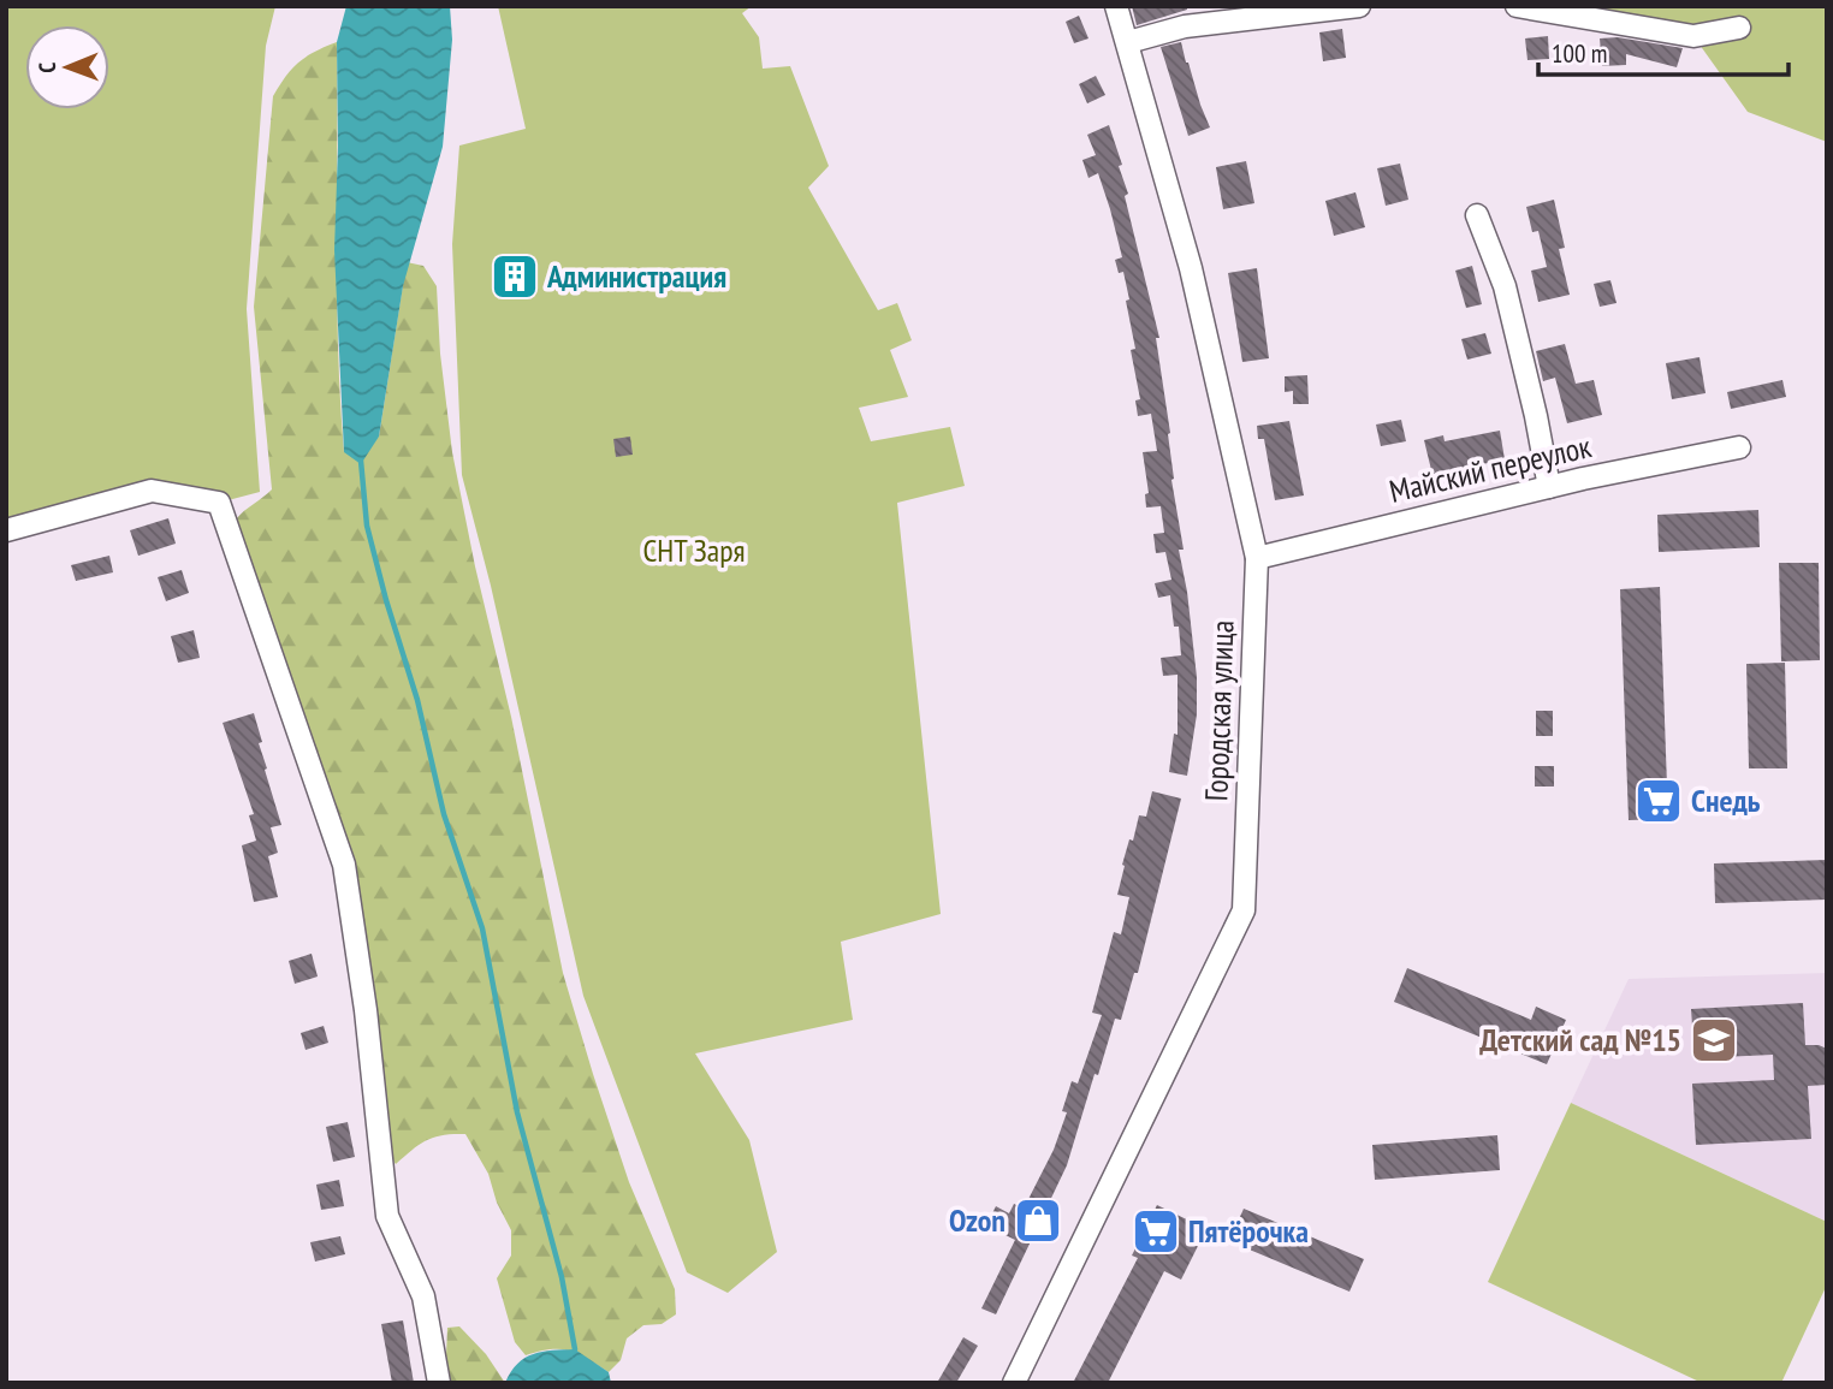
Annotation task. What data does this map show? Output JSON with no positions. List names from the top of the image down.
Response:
{
  "streets": {
    "street": ["Майский переулок", "Городская улица"]
  },
  "crossings": [
    ["Майский переулок", "Городская улица"]
  ],
  "parks": ["СНТ Заря"],
  "places": {
    "building": ["Администрация"],
    "supermarket": ["Снедь", "Пятёрочка"],
    "school or university": ["Детский сад №15"],
    "shop": ["Ozon"]
  },
  "scale_bar": "100 m",
  "north": "left"
}
